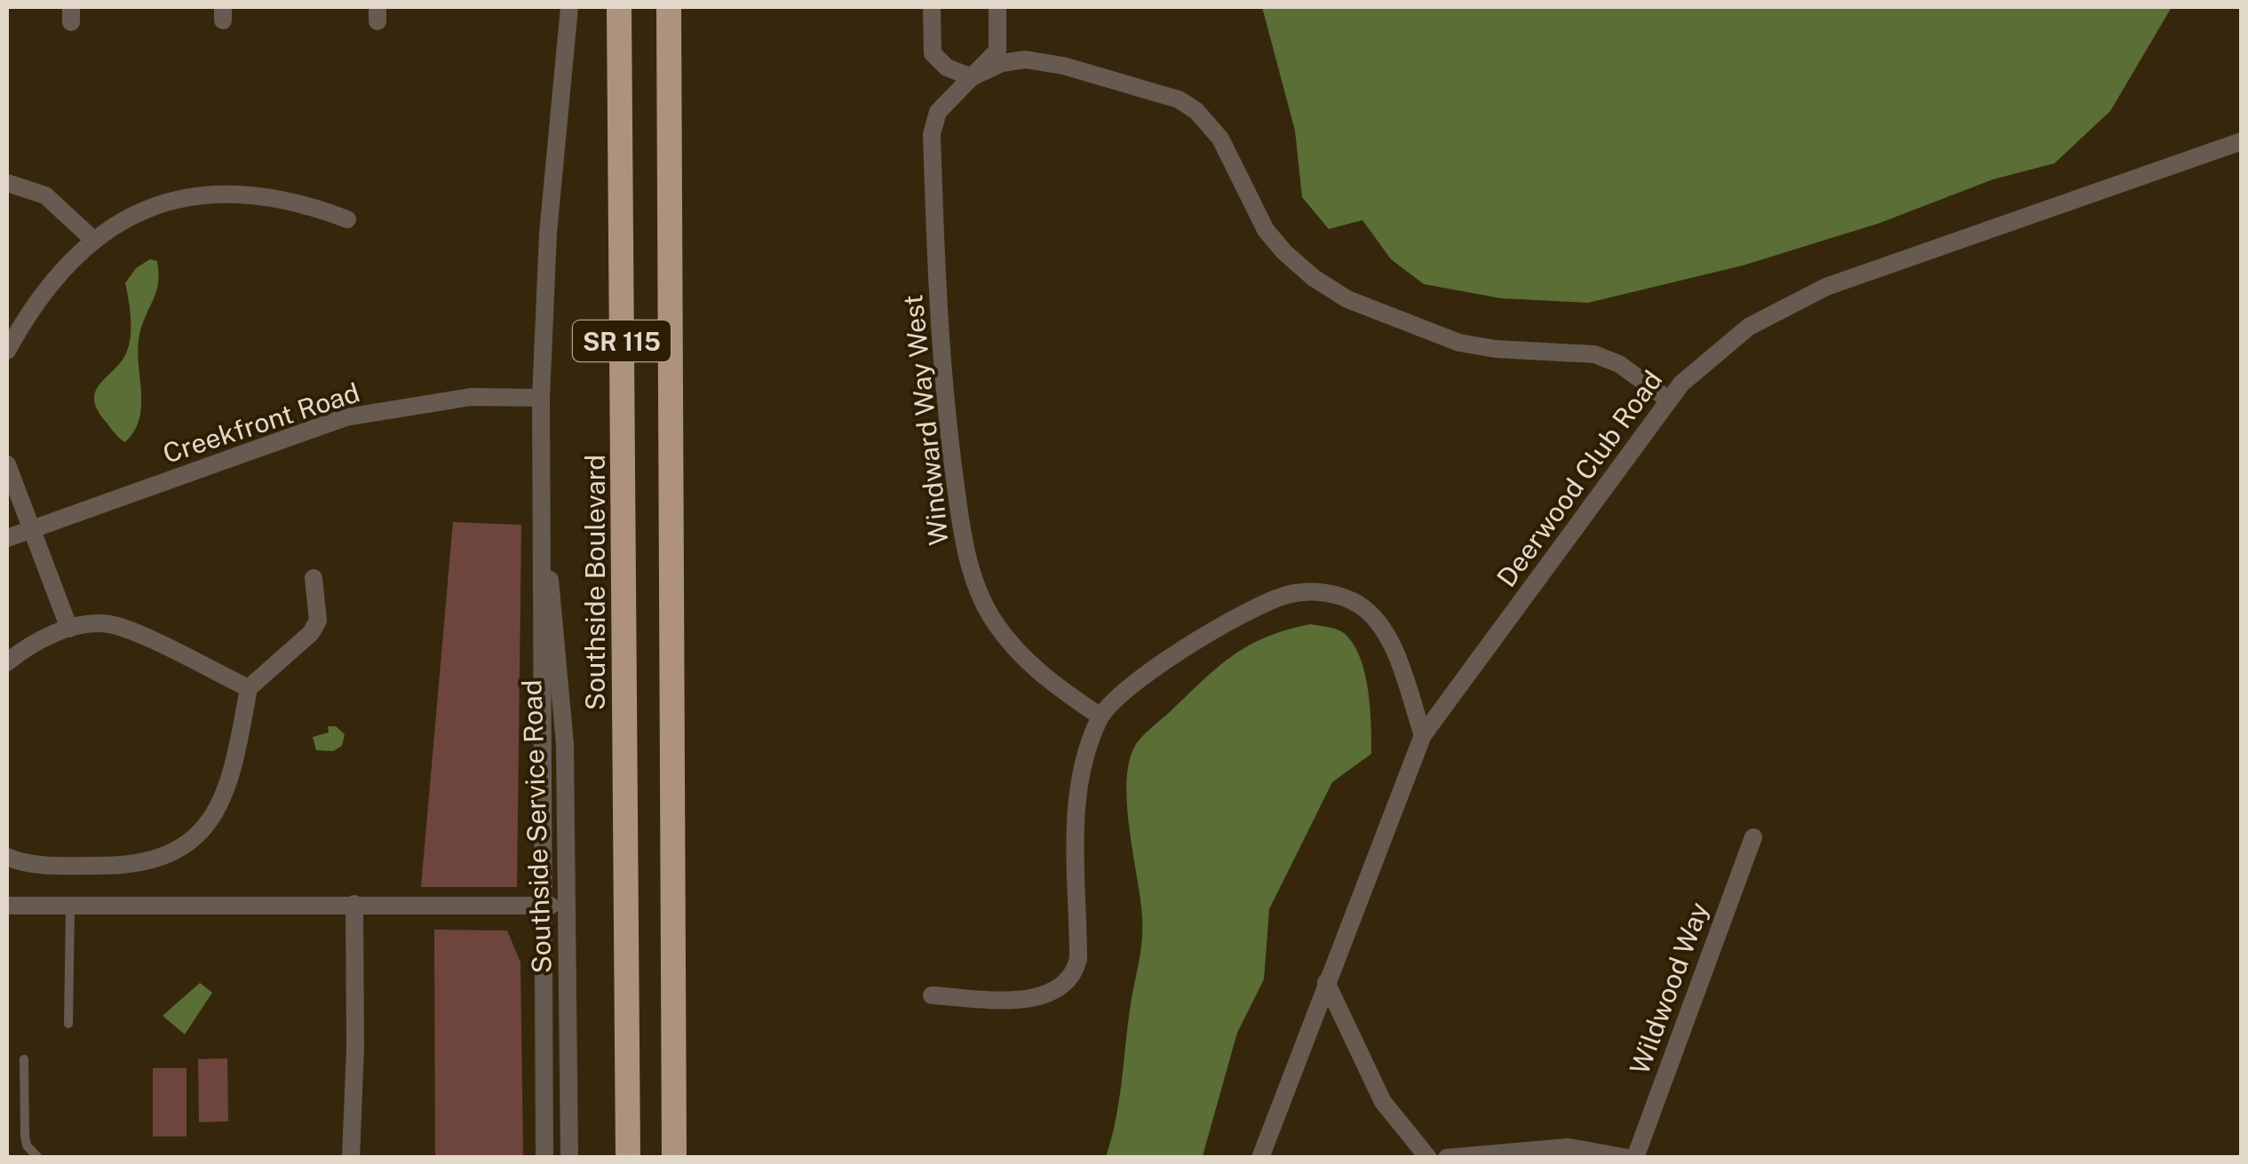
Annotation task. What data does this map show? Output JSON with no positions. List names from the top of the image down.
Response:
{
  "streets": {
    "highway": ["SR 115", "Southside Boulevard"],
    "street": [
      "Windward Way West",
      "Creekfront Road",
      "Deerwood Club Road",
      "Southside Service Road",
      "Wildwood Way"
    ]
  },
  "crossings": [
    ["Creekfront Road", "Southside Service Road"]
  ]
}
